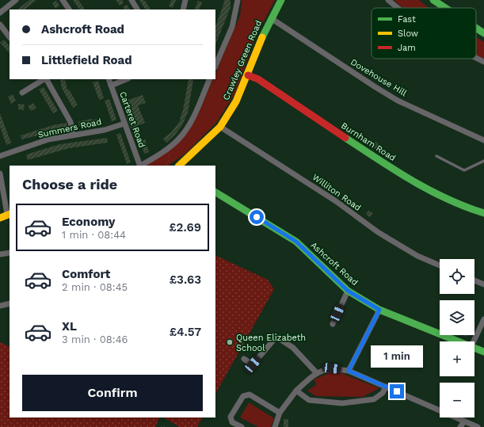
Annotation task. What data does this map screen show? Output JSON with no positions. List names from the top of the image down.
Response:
{
  "streets": {
    "street": [
      "Crawley Green Road",
      "Dovehouse Hill",
      "Carteret Road",
      "Summers Road",
      "Burnham Road",
      "Williton Road",
      "Ashcroft Road"
    ]
  },
  "crossings": [
    ["Crawley Green Road", "Dovehouse Hill"],
    ["Crawley Green Road", "Burnham Road"],
    ["Crawley Green Road", "Williton Road"],
    ["Carteret Road", "Summers Road"]
  ],
  "places": ["Queen Elizabeth School"],
  "legend": ["Fast", "Slow", "Jam"],
  "page": {
    "banner": ["Ashcroft Road", "Littlefield Road"],
    "heading": "Choose a ride",
    "list": [
      {
        "name": "Economy",
        "note": "1 min · 08:44",
        "value": "£2.69"
      },
      {
        "name": "Comfort",
        "note": "2 min · 08:45",
        "value": "£3.63"
      },
      {
        "name": "XL",
        "note": "3 min · 08:46",
        "value": "£4.57"
      }
    ],
    "map_buttons": ["+", "−"],
    "bubble": "1 min",
    "buttons": "Confirm"
  }
}
